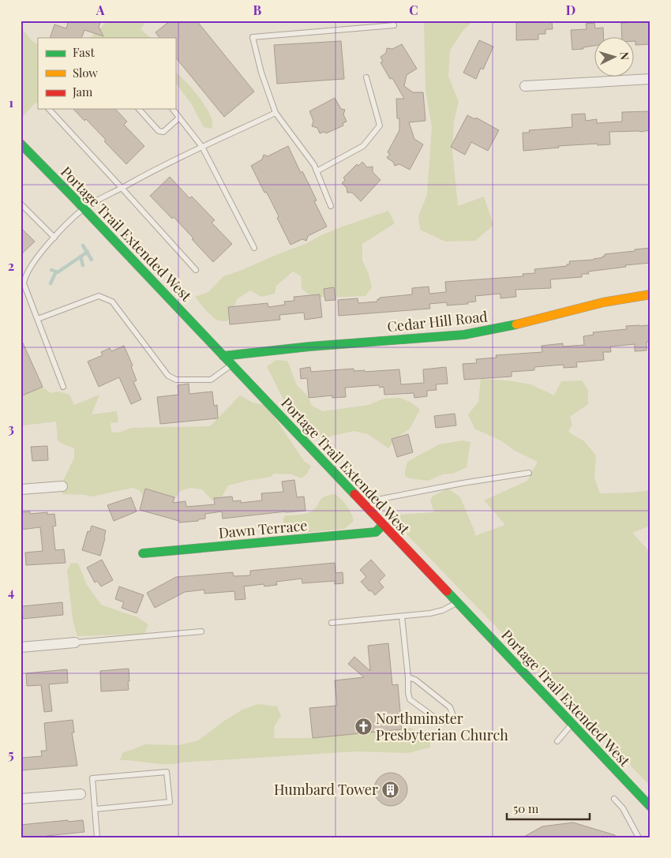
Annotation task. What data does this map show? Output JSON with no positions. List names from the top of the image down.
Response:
{
  "streets": {
    "main road": ["Portage Trail Extended West", "Cedar Hill Road", "Dawn Terrace"]
  },
  "crossings": [
    ["Portage Trail Extended West", "Cedar Hill Road"],
    ["Portage Trail Extended West", "Dawn Terrace"]
  ],
  "places": {
    "church": ["Northminster Presbyterian Church"],
    "building": ["Humbard Tower"]
  },
  "legend": ["Fast", "Slow", "Jam"],
  "scale_bar": "50 m",
  "north": "right",
  "grid": {
    "columns": [
      "A",
      "B",
      "C",
      "D"
    ],
    "rows": [
      "1",
      "2",
      "3",
      "4",
      "5"
    ]
  }
}
